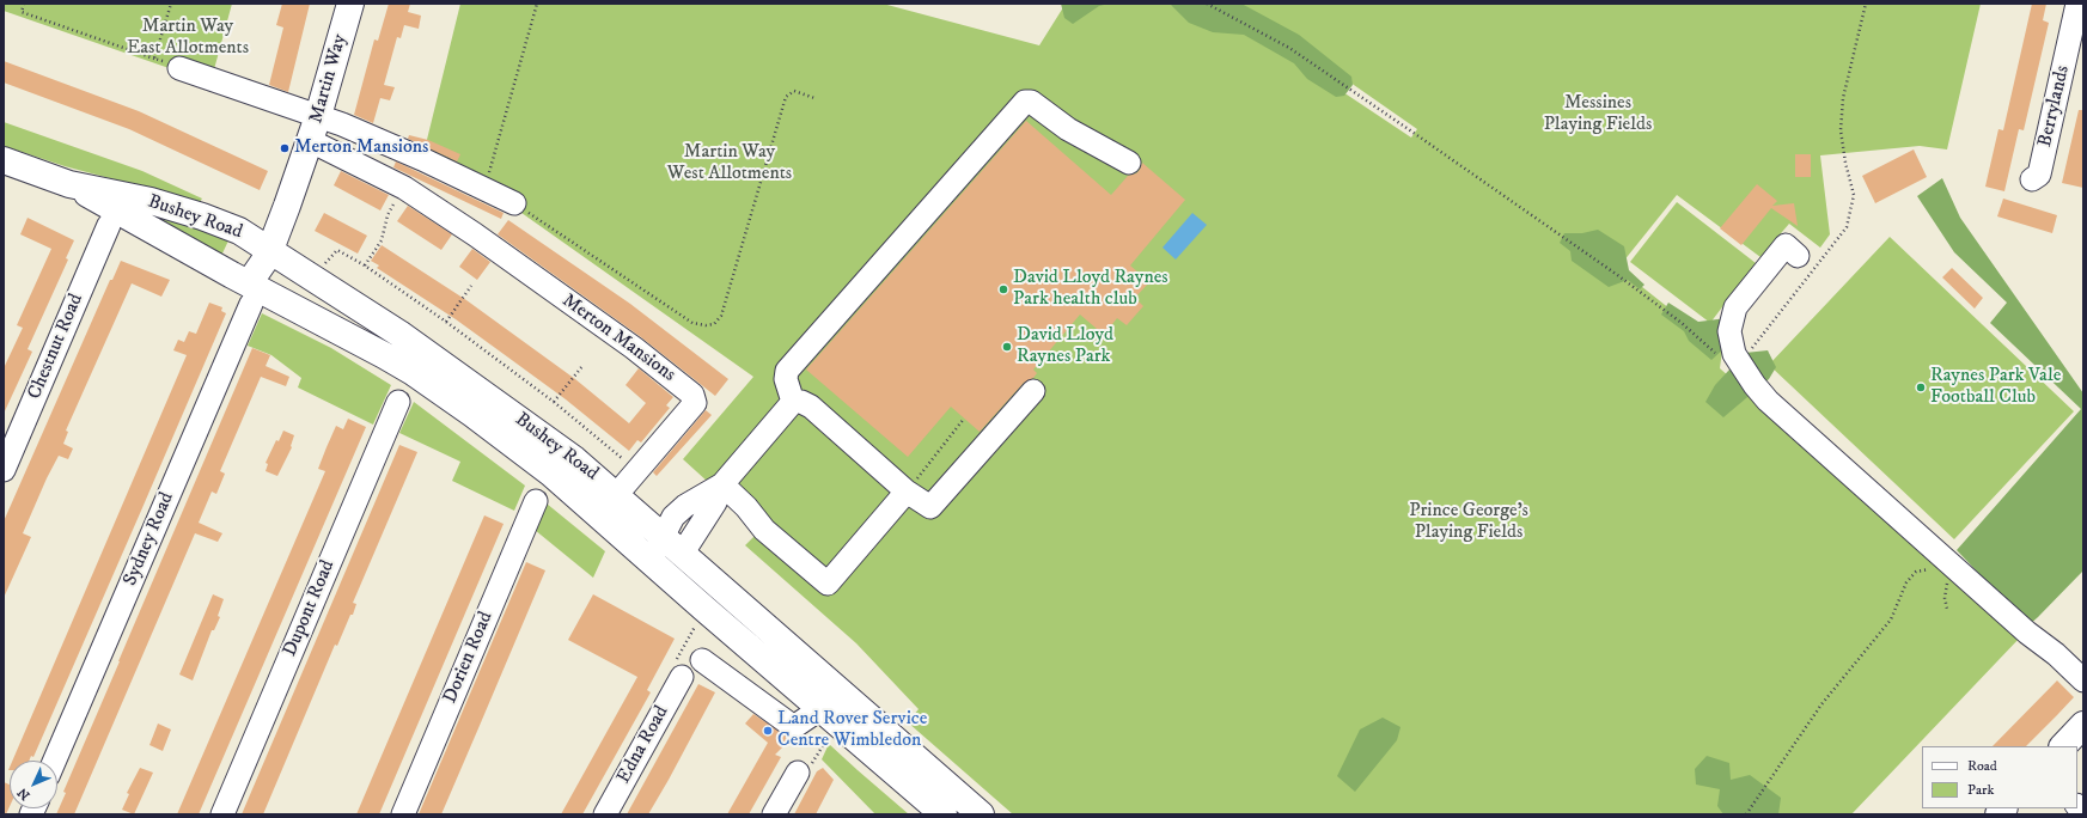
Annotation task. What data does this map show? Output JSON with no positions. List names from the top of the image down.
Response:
{
  "streets": {
    "main road": ["Martin Way", "Bushey Road"],
    "street": [
      "Berrylands",
      "Merton Mansions",
      "Chestnut Road",
      "Sydney Road",
      "Dupont Road",
      "Dorien Road",
      "Edna Road"
    ]
  },
  "crossings": [
    ["Martin Way", "Bushey Road"],
    ["Martin Way", "Merton Mansions"],
    ["Martin Way", "Sydney Road"],
    ["Bushey Road", "Merton Mansions"],
    ["Bushey Road", "Sydney Road"]
  ],
  "parks": [
    "Martin Way East Allotments",
    "Messines Playing Fields",
    "Martin Way West Allotments",
    "Prince George's Playing Fields"
  ],
  "places": [
    "Merton Mansions",
    "David Lloyd Raynes Park health club",
    "David Lloyd Raynes Park",
    "Raynes Park Vale Football Club",
    "Land Rover Service Centre Wimbledon"
  ],
  "legend": ["Road", "Park"],
  "north": "bottom left"
}
